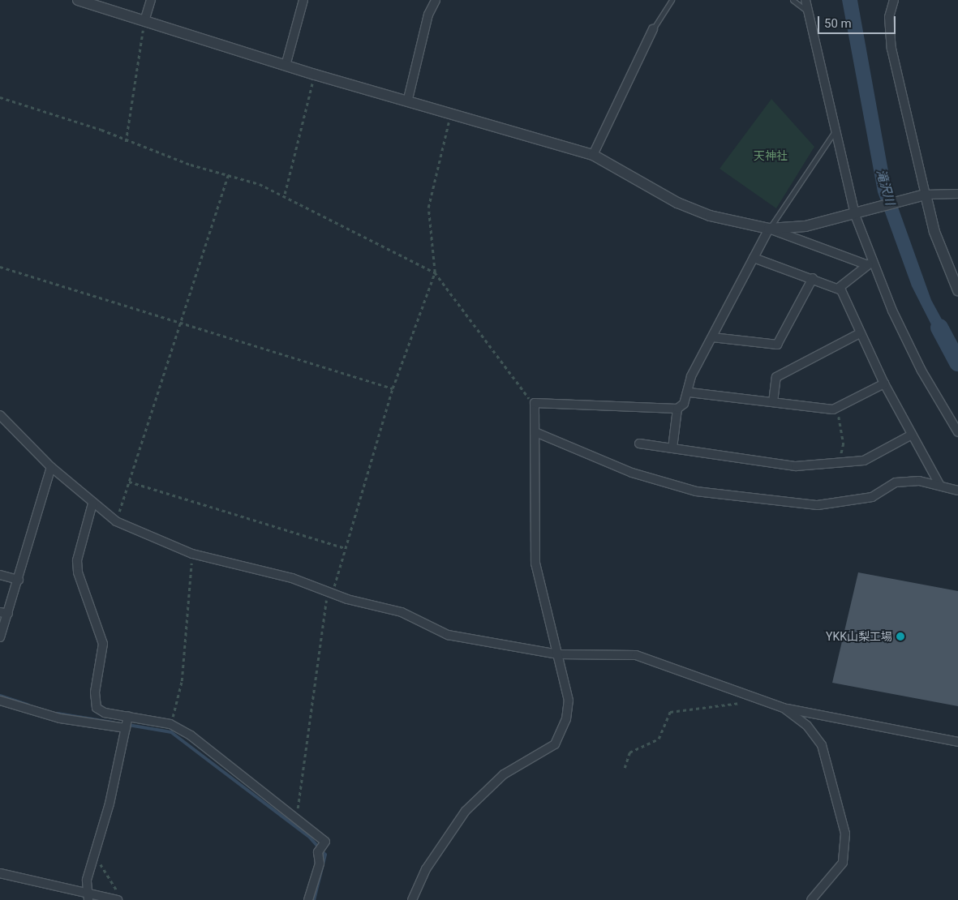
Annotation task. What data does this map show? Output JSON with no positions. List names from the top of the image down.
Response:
{
  "water": ["滝沢川"],
  "parks": ["天神社"],
  "places": ["YKK山梨工場"],
  "scale_bar": "50 m"
}
